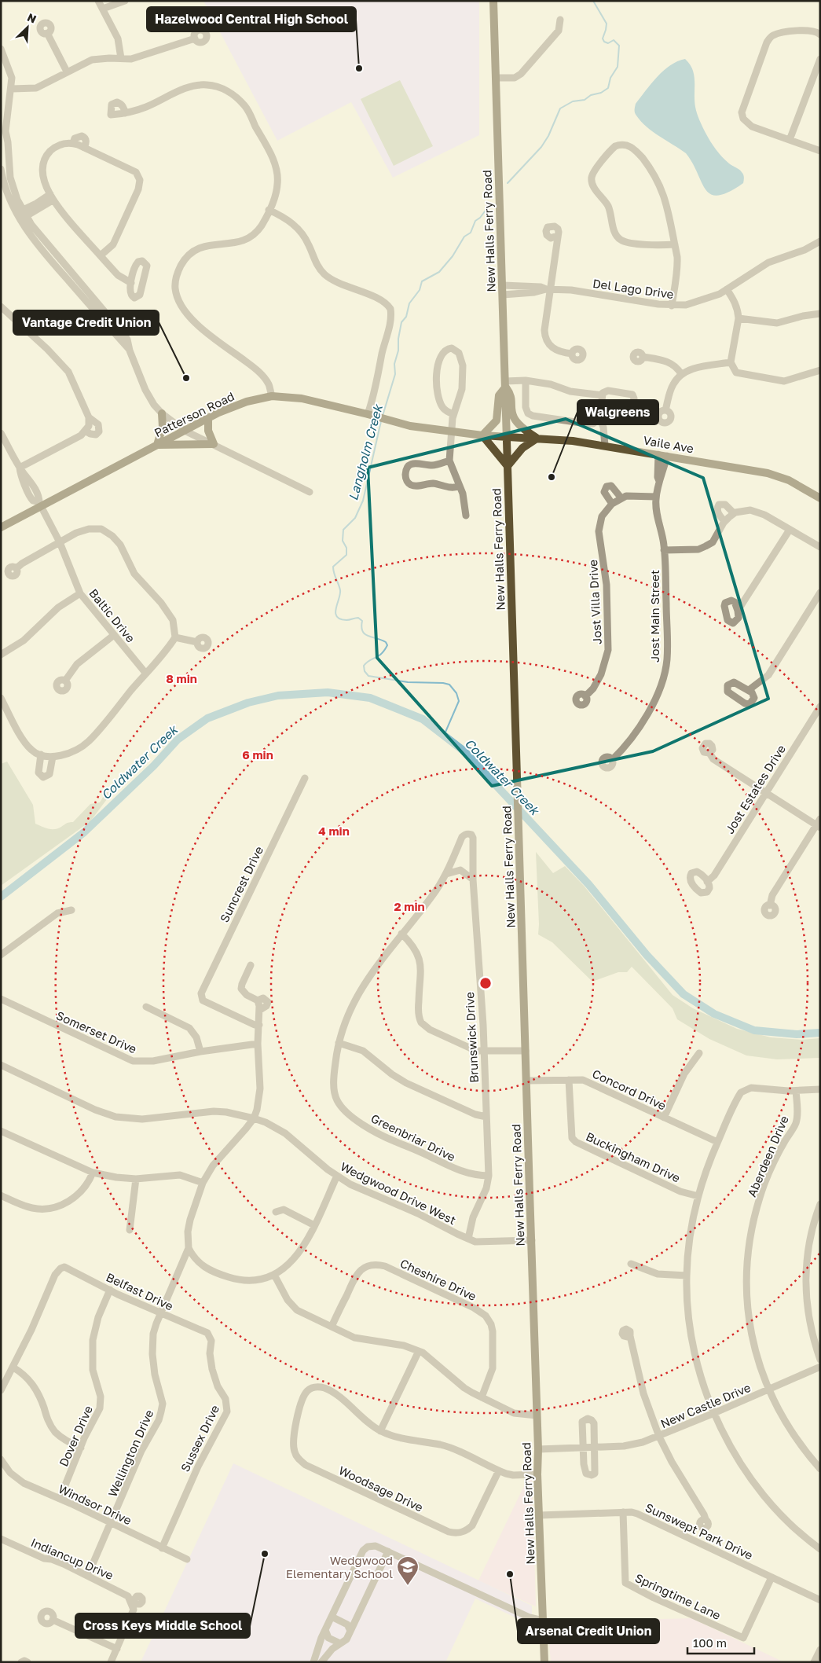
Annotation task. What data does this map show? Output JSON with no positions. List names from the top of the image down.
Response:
{
  "streets": {
    "main road": ["New Halls Ferry Road", "Patterson Road", "Vaile Ave"],
    "street": [
      "Del Lago Drive",
      "Jost Villa Drive",
      "Baltic Drive",
      "Jost Main Street",
      "Jost Estates Drive",
      "Suncrest Drive",
      "Somerset Drive",
      "Brunswick Drive",
      "Concord Drive",
      "Greenbriar Drive",
      "Aberdeen Drive",
      "Buckingham Drive",
      "Wedgwood Drive West",
      "Cheshire Drive",
      "Belfast Drive",
      "New Castle Drive",
      "Dover Drive",
      "Sussex Drive",
      "Wellington Drive",
      "Woodsage Drive",
      "Windsor Drive",
      "Sunswept Park Drive",
      "Indiancup Drive",
      "Springtime Lane"
    ]
  },
  "crossings": [
    ["New Halls Ferry Road", "Del Lago Drive"],
    ["New Halls Ferry Road", "Patterson Road"],
    ["New Halls Ferry Road", "Vaile Ave"],
    ["New Halls Ferry Road", "Concord Drive"],
    ["New Halls Ferry Road", "Wedgwood Drive West"],
    ["New Halls Ferry Road", "New Castle Drive"],
    ["New Halls Ferry Road", "Sunswept Park Drive"],
    ["Patterson Road", "Vaile Ave"],
    ["Patterson Road", "Baltic Drive"],
    ["Vaile Ave", "Jost Main Street"],
    ["Jost Villa Drive", "Jost Main Street"],
    ["Suncrest Drive", "Wellington Drive"],
    ["Somerset Drive", "Wellington Drive"],
    ["Brunswick Drive", "Greenbriar Drive"],
    ["Brunswick Drive", "Wedgwood Drive West"],
    ["Concord Drive", "Buckingham Drive"],
    ["Aberdeen Drive", "New Castle Drive"],
    ["Wedgwood Drive West", "Wellington Drive"],
    ["Belfast Drive", "Dover Drive"],
    ["Belfast Drive", "Sussex Drive"],
    ["Belfast Drive", "Wellington Drive"],
    ["Dover Drive", "Windsor Drive"],
    ["Sussex Drive", "Windsor Drive"],
    ["Wellington Drive", "Windsor Drive"],
    ["Wellington Drive", "Indiancup Drive"],
    ["Sunswept Park Drive", "Springtime Lane"]
  ],
  "water": ["Langholm Creek", "Coldwater Creek"],
  "places": {
    "other": [
      "Hazelwood Central High School",
      "Vantage Credit Union",
      "Walgreens",
      "Cross Keys Middle School",
      "Arsenal Credit Union"
    ],
    "school or university": ["Wedgwood Elementary School"]
  },
  "scale_bar": "100 m",
  "north": "top right",
  "rings": [
    "8 min",
    "6 min",
    "4 min",
    "2 min"
  ]
}
